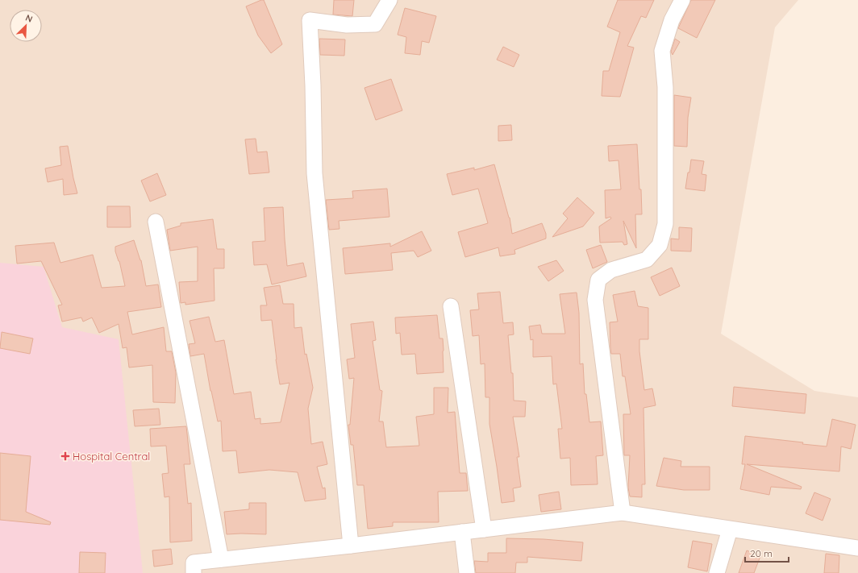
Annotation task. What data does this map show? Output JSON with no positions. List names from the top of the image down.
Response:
{
  "places": {
    "health": ["Hospital Central"]
  },
  "scale_bar": "20 m",
  "north": "top right"
}
